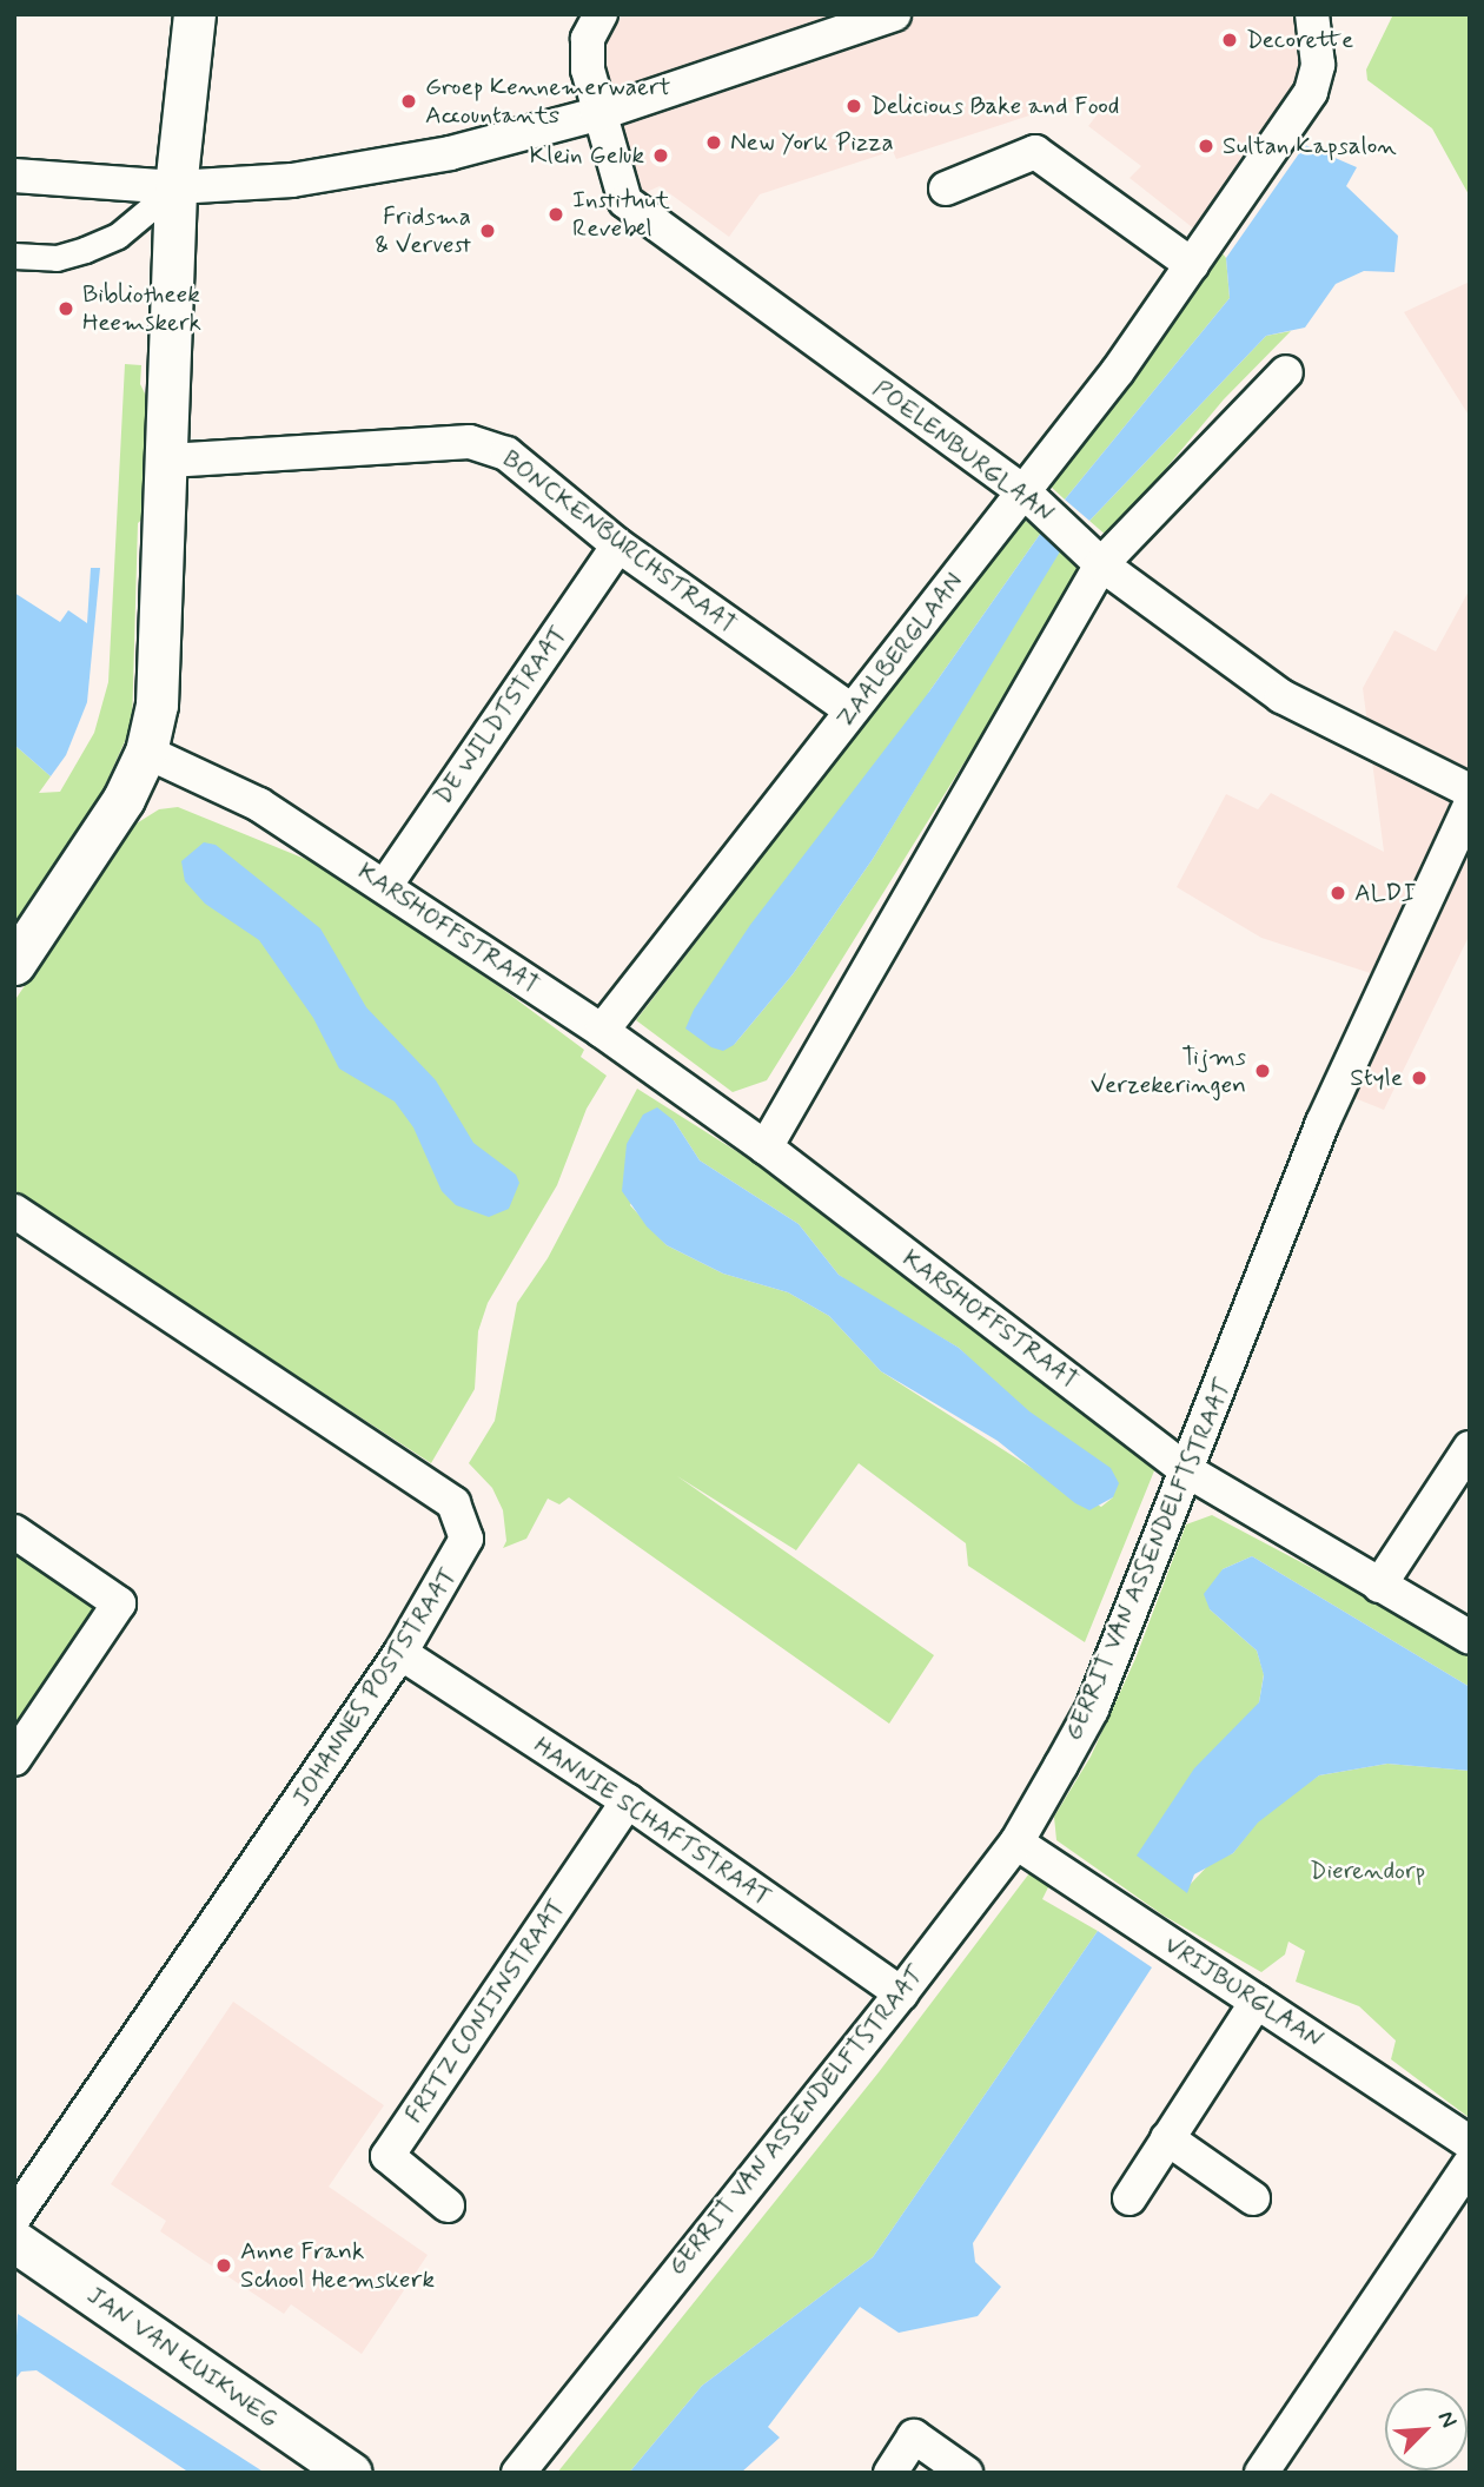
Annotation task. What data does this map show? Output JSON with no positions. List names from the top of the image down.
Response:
{
  "streets": {
    "street": [
      "POELENBURGLAAN",
      "BONCKENBURCHSTRAAT",
      "ZAALBERGLAAN",
      "DE WILDTSTRAAT",
      "KARSHOFFSTRAAT",
      "GERRIT VAN ASSENDELFTSTRAAT",
      "JOHANNES POSTSTRAAT",
      "HANNIE SCHAFTSTRAAT",
      "VRIJBURGLAAN",
      "FRITZ CONIJNSTRAAT",
      "JAN VAN KUIKWEG"
    ]
  },
  "crossings": [
    ["POELENBURGLAAN", "ZAALBERGLAAN"],
    ["BONCKENBURCHSTRAAT", "ZAALBERGLAAN"],
    ["BONCKENBURCHSTRAAT", "DE WILDTSTRAAT"],
    ["ZAALBERGLAAN", "KARSHOFFSTRAAT"],
    ["DE WILDTSTRAAT", "KARSHOFFSTRAAT"],
    ["KARSHOFFSTRAAT", "GERRIT VAN ASSENDELFTSTRAAT"],
    ["GERRIT VAN ASSENDELFTSTRAAT", "HANNIE SCHAFTSTRAAT"],
    ["GERRIT VAN ASSENDELFTSTRAAT", "VRIJBURGLAAN"],
    ["JOHANNES POSTSTRAAT", "HANNIE SCHAFTSTRAAT"],
    ["HANNIE SCHAFTSTRAAT", "FRITZ CONIJNSTRAAT"]
  ],
  "parks": ["Dierendorp"],
  "places": [
    "Decorette",
    "Groep Kennemerwaert Accountants",
    "Delicious Bake and Food",
    "New York Pizza",
    "Sultan Kapsalon",
    "Klein Geluk",
    "Instituut Revebel",
    "Fridsma & Vervest",
    "Bibliotheek Heemskerk",
    "ALDI",
    "Tijms Verzekeringen",
    "Style",
    "Anne Frank School Heemskerk"
  ],
  "north": "top right"
}
